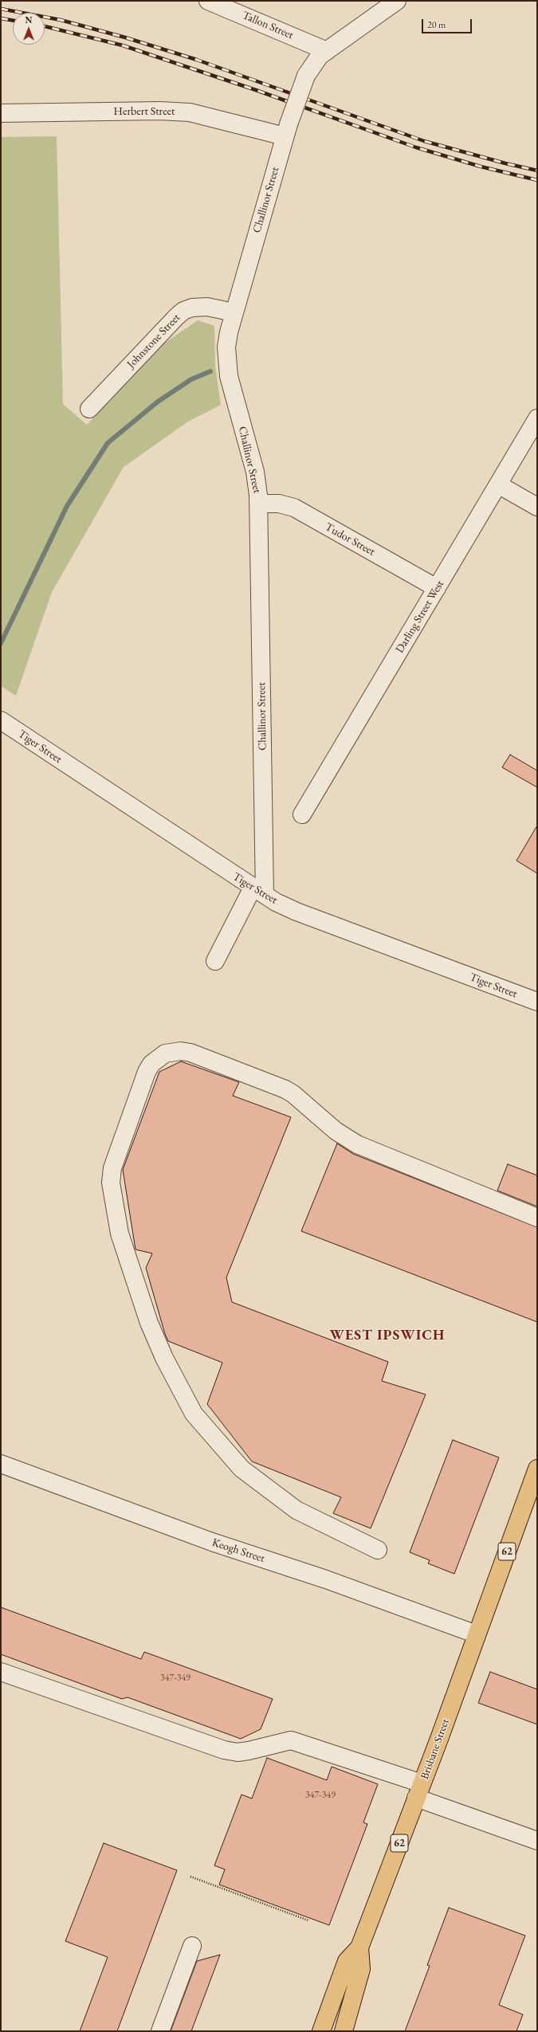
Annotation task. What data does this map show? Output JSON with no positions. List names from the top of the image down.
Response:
{
  "streets": {
    "main road": ["62", "Brisbane Street"],
    "street": [
      "Tallon Street",
      "Herbert Street",
      "Challinor Street",
      "Johnstone Street",
      "Tudor Street",
      "Darling Street West",
      "Tiger Street",
      "Keogh Street"
    ]
  },
  "crossings": [
    ["Tallon Street", "Challinor Street"],
    ["Herbert Street", "Challinor Street"],
    ["Challinor Street", "Johnstone Street"],
    ["Challinor Street", "Tudor Street"],
    ["Challinor Street", "Tiger Street"],
    ["Tudor Street", "Darling Street West"],
    ["Keogh Street", "Brisbane Street"],
    ["62", "Brisbane Street"]
  ],
  "districts": ["WEST IPSWICH"],
  "house_numbers": ["347-349", "347-349"],
  "scale_bar": "20 m",
  "north": "top"
}
